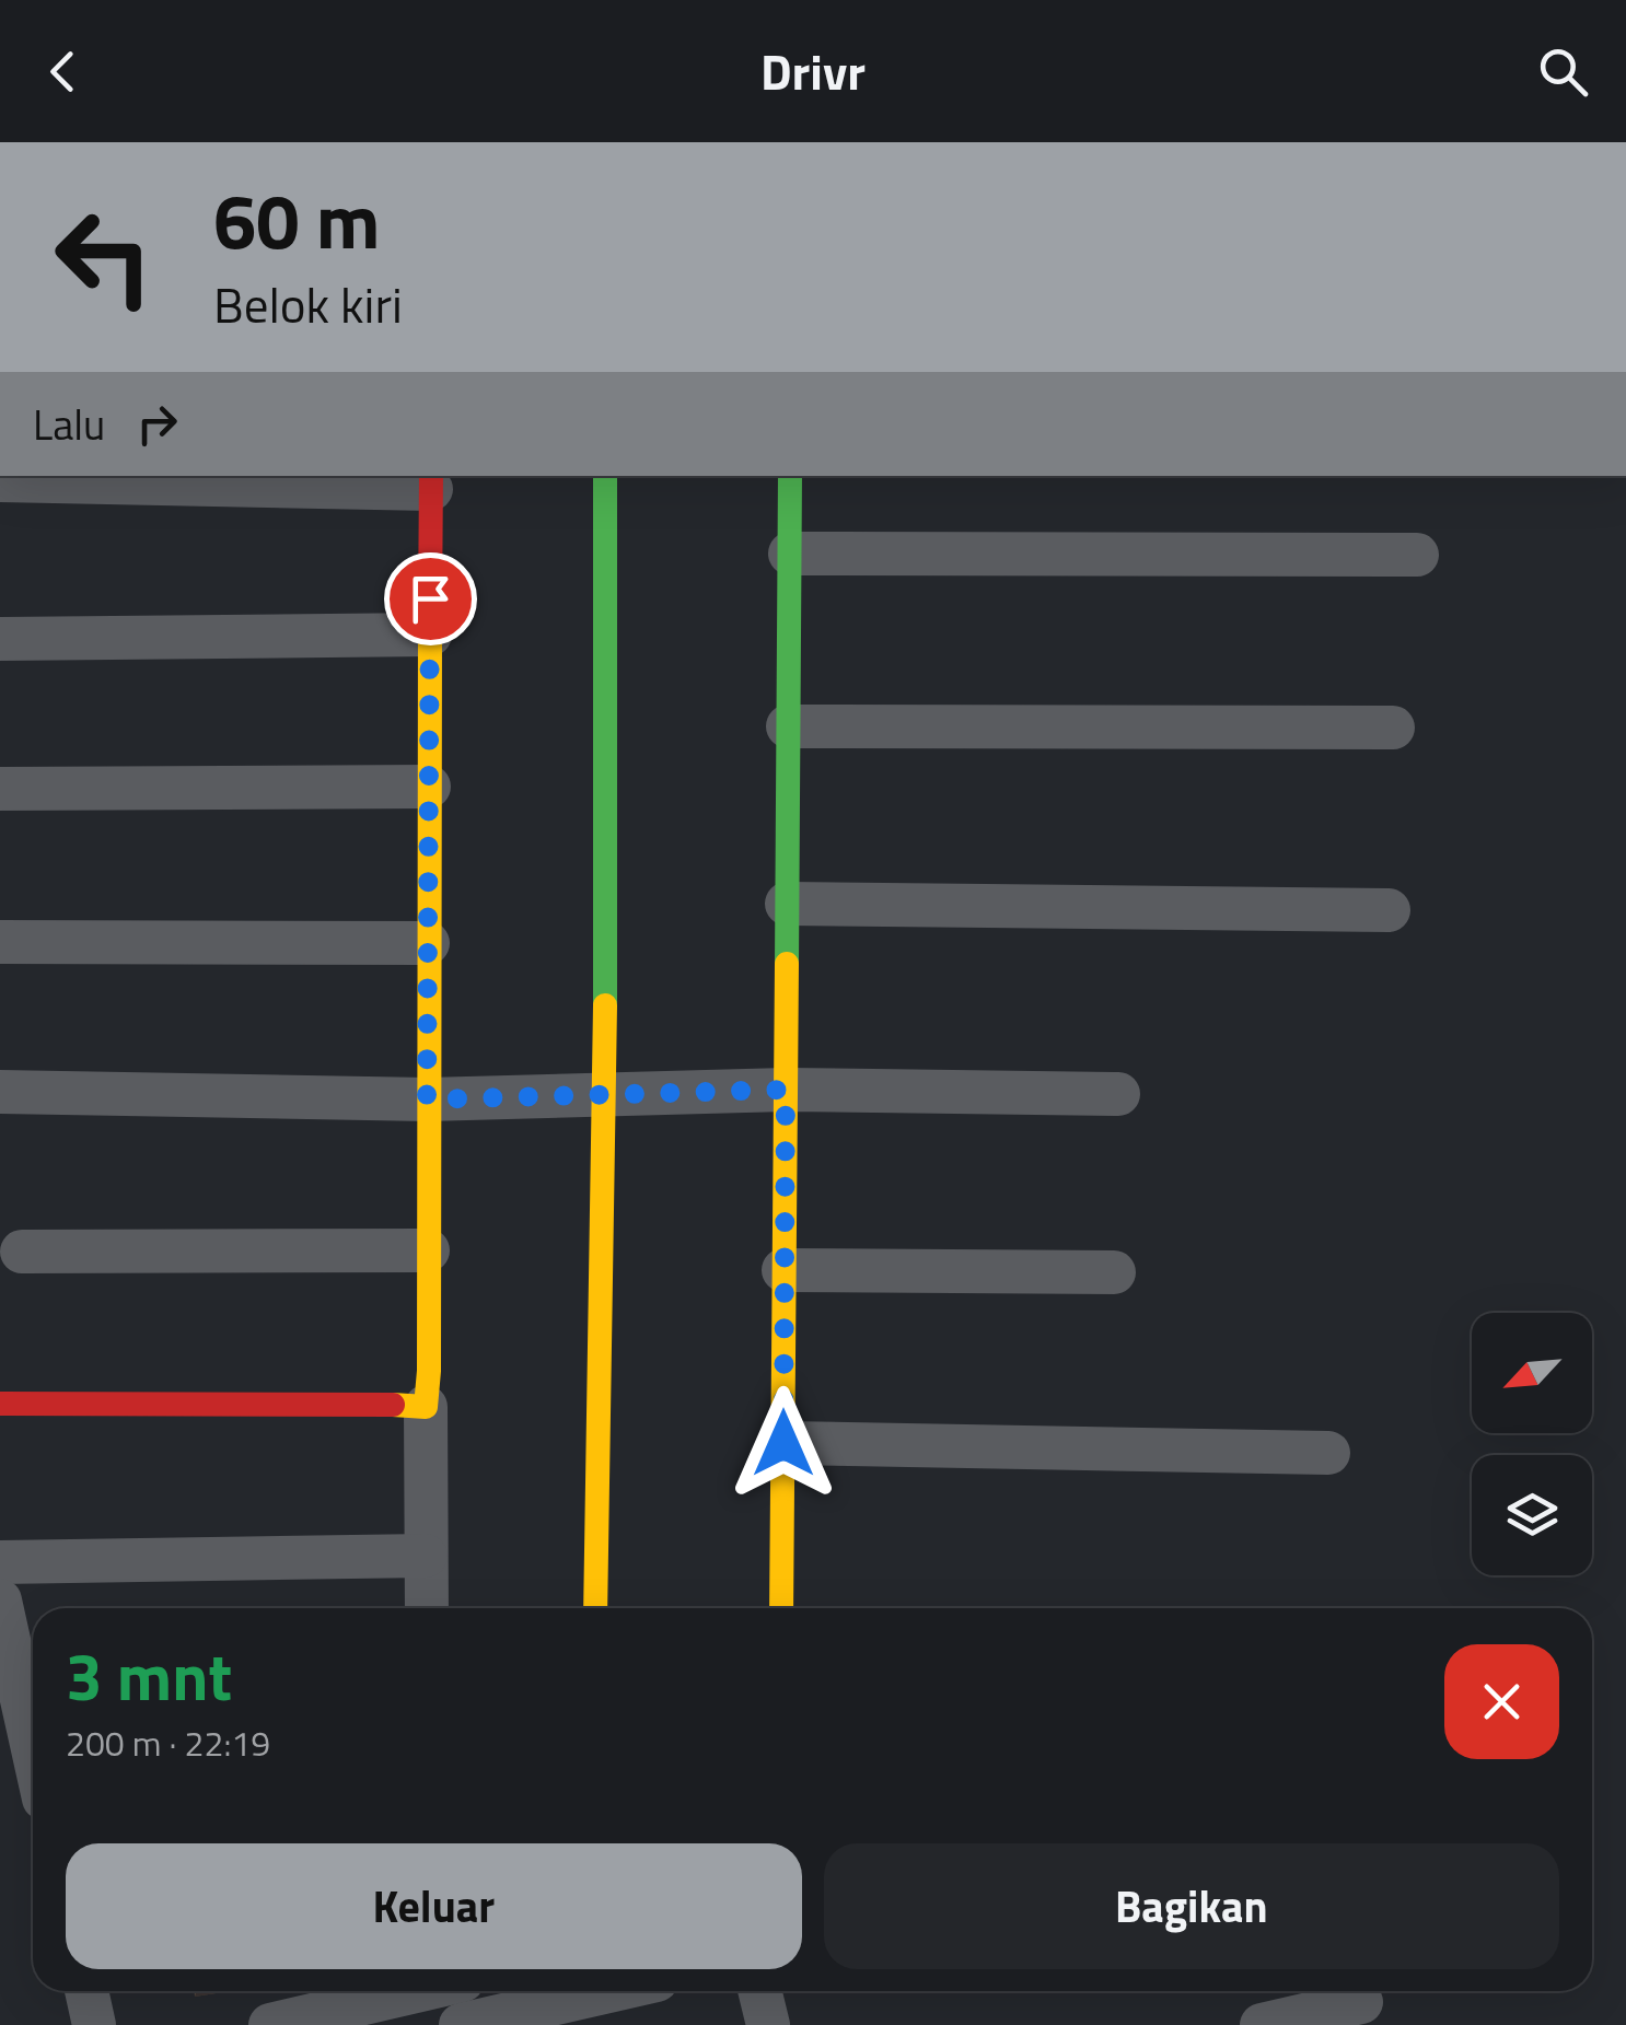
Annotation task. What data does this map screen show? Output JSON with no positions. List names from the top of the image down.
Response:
{
  "north": "bottom left",
  "page": {
    "header": "Drivr",
    "turn": ["60 m", "Belok kiri"],
    "then": "Lalu",
    "heading": ["3 mnt", "200 m · 22:19"],
    "buttons": ["Keluar", "Bagikan"]
  }
}
